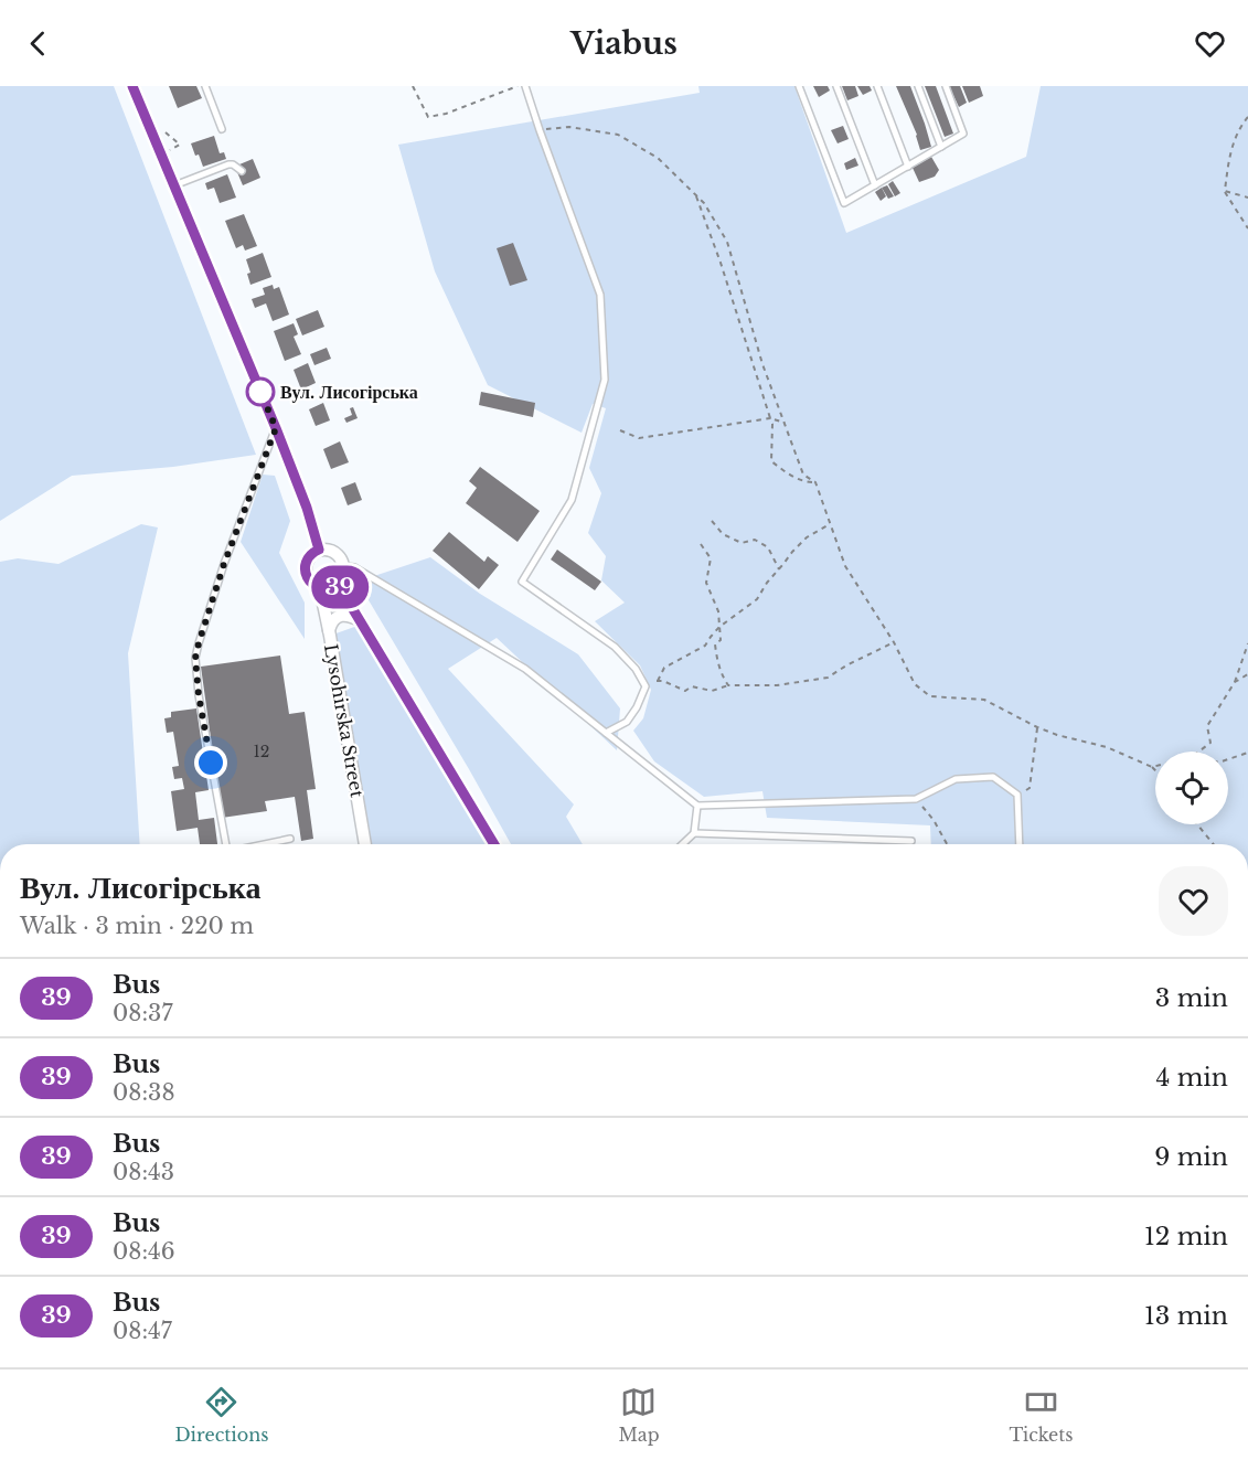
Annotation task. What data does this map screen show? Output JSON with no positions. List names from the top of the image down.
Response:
{
  "streets": {
    "street": ["Lysohirska Street"]
  },
  "places": ["Вул. Лисогірська"],
  "lines": ["bus line 39"],
  "house_numbers": ["12"],
  "page": {
    "header": "Viabus",
    "on_map": "39",
    "heading": ["Вул. Лисогірська", "Walk · 3 min · 220 m"],
    "list": [
      {
        "mark": "39",
        "name": "Bus",
        "note": "08:37",
        "value": "3 min"
      },
      {
        "mark": "39",
        "name": "Bus",
        "note": "08:38",
        "value": "4 min"
      },
      {
        "mark": "39",
        "name": "Bus",
        "note": "08:43",
        "value": "9 min"
      },
      {
        "mark": "39",
        "name": "Bus",
        "note": "08:46",
        "value": "12 min"
      },
      {
        "mark": "39",
        "name": "Bus",
        "note": "08:47",
        "value": "13 min"
      }
    ],
    "tabs": ["Directions", "Map", "Tickets"]
  }
}
